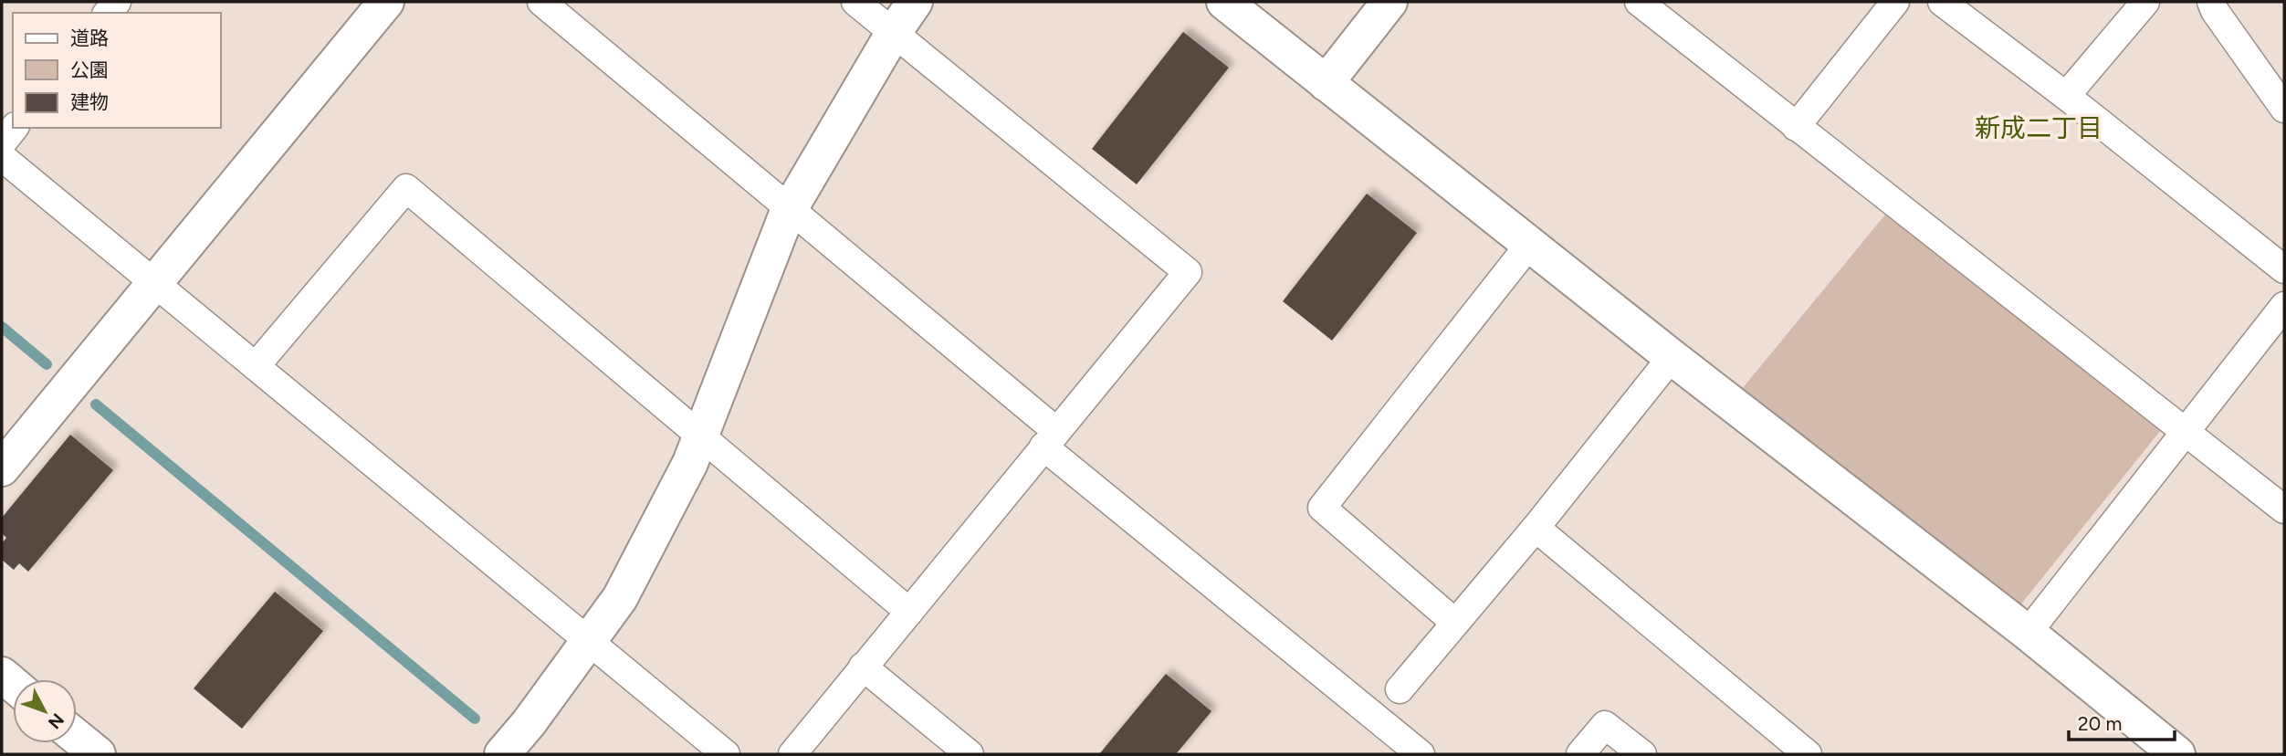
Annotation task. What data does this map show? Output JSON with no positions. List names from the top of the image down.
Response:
{
  "districts": ["新成二丁目"],
  "legend": ["道路", "公園", "建物"],
  "scale_bar": "20 m",
  "north": "bottom right"
}
